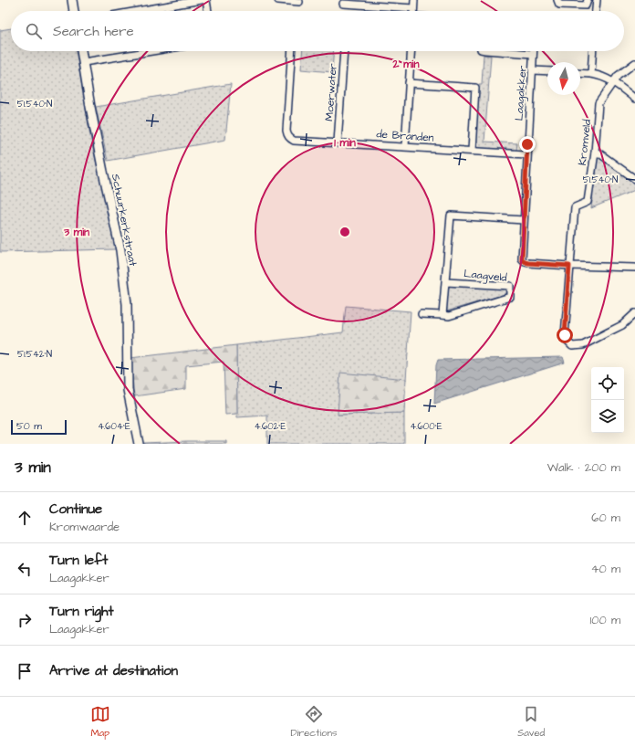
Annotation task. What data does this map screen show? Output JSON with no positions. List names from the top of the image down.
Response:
{
  "streets": {
    "street": [
      "Moerwater",
      "Laagakker",
      "de Branden",
      "Kromveld",
      "Schuurkerkstraat",
      "Laagveld"
    ]
  },
  "crossings": [
    ["Moerwater", "de Branden"],
    ["Laagakker", "de Branden"],
    ["Laagakker", "Kromveld"]
  ],
  "scale_bar": "50 m",
  "north": "bottom",
  "page": {
    "search": "Search here",
    "scale": "50 m",
    "heading": ["3 min", "Walk · 200 m"],
    "list": [
      ["Continue", "Kromwaarde", "60 m"],
      ["Turn left", "Laagakker", "40 m"],
      ["Turn right", "Laagakker", "100 m"],
      "Arrive at destination"
    ],
    "nav": ["Map", "Directions", "Saved"]
  },
  "coordinates": [
    "51.540°N",
    "51.542°N",
    "4.604°E",
    "4.602°E",
    "4.600°E"
  ],
  "rings": ["2 min", "1 min", "3 min"]
}
